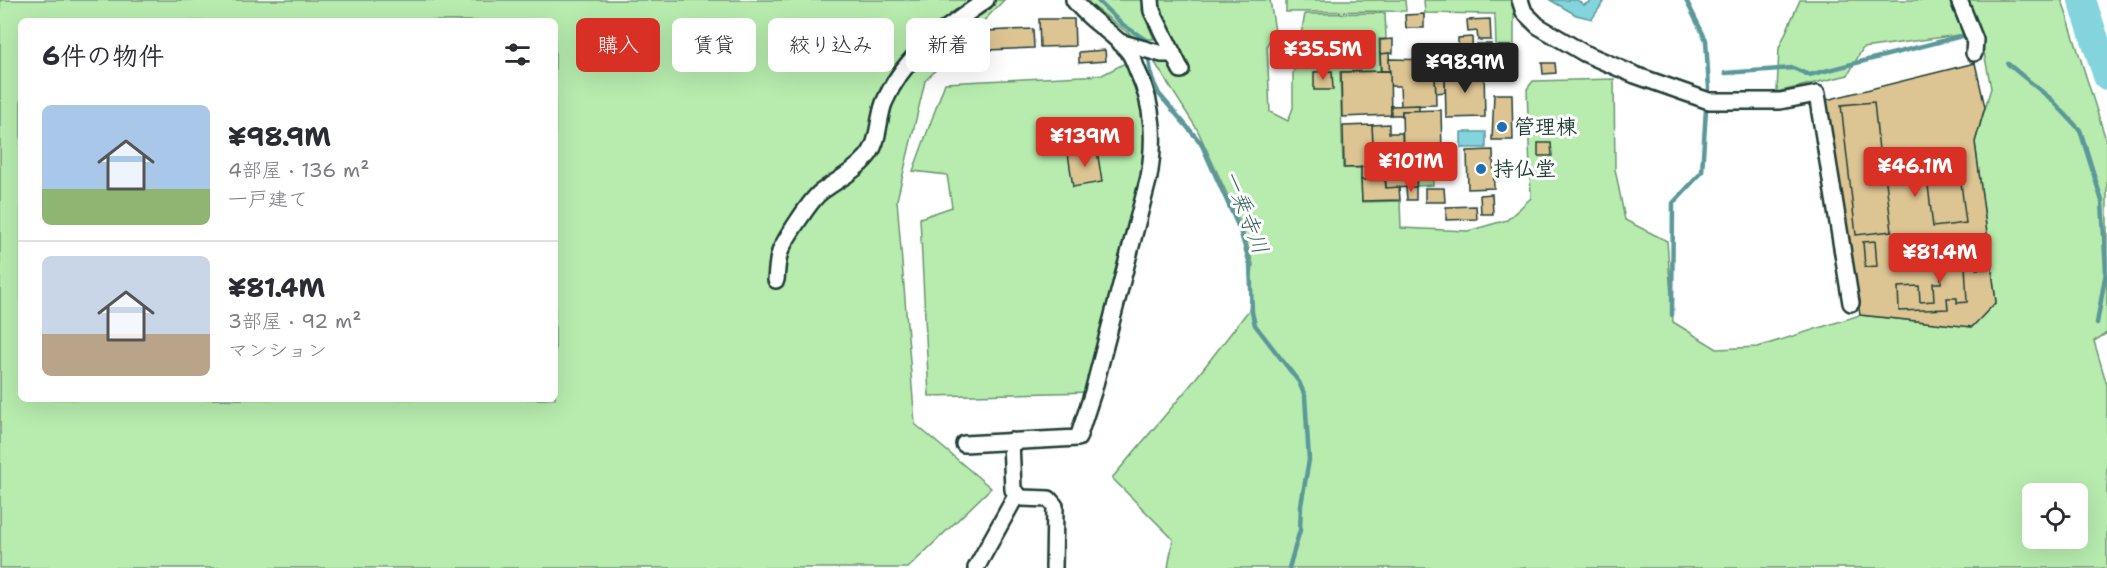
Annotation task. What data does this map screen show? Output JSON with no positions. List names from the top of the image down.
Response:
{
  "water": ["一乗寺川"],
  "places": ["管理棟", "持仏堂"],
  "page": {
    "chip": [
      "購入",
      "賃貸",
      "絞り込み",
      "新着"
    ],
    "heading": "6件の物件",
    "price": [
      "¥35.5M",
      "¥98.9M",
      "¥139M",
      "¥101M",
      "¥46.1M",
      "¥81.4M"
    ],
    "list": [
      {
        "name": "¥98.9M",
        "note": "4部屋 · 136 m² · 一戸建て"
      },
      {
        "name": "¥81.4M",
        "note": "3部屋 · 92 m² · マンション"
      }
    ]
  }
}
